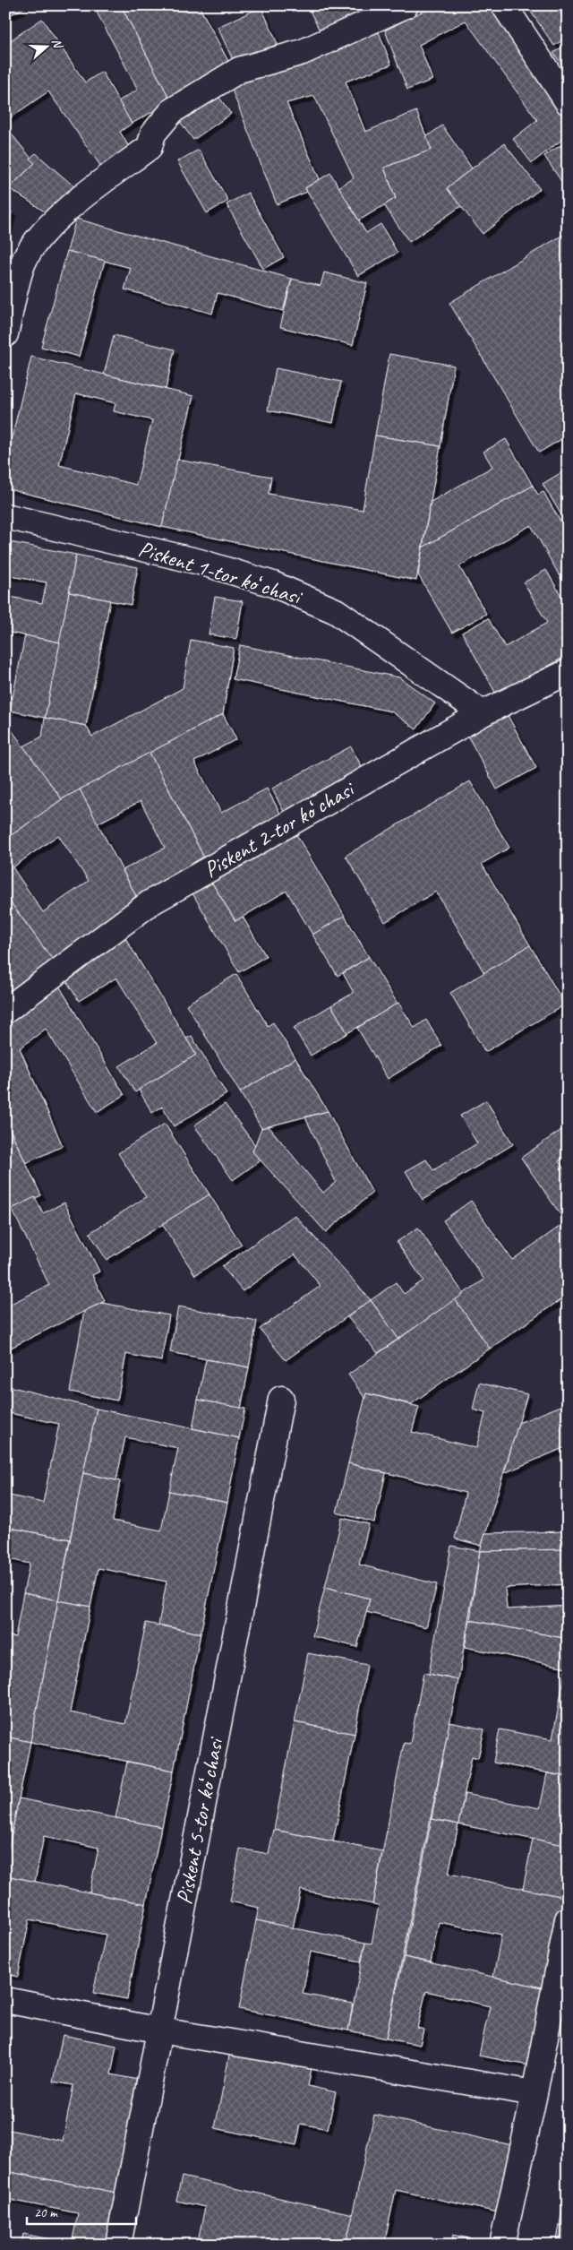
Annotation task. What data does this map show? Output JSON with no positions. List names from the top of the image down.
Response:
{
  "streets": {
    "street": ["Piskent 1-tor koʻchasi", "Piskent 2-tor koʻchasi", "Piskent 5-tor koʻchasi"]
  },
  "crossings": [
    ["Piskent 1-tor koʻchasi", "Piskent 2-tor koʻchasi"]
  ],
  "scale_bar": "20 m",
  "north": "right"
}
